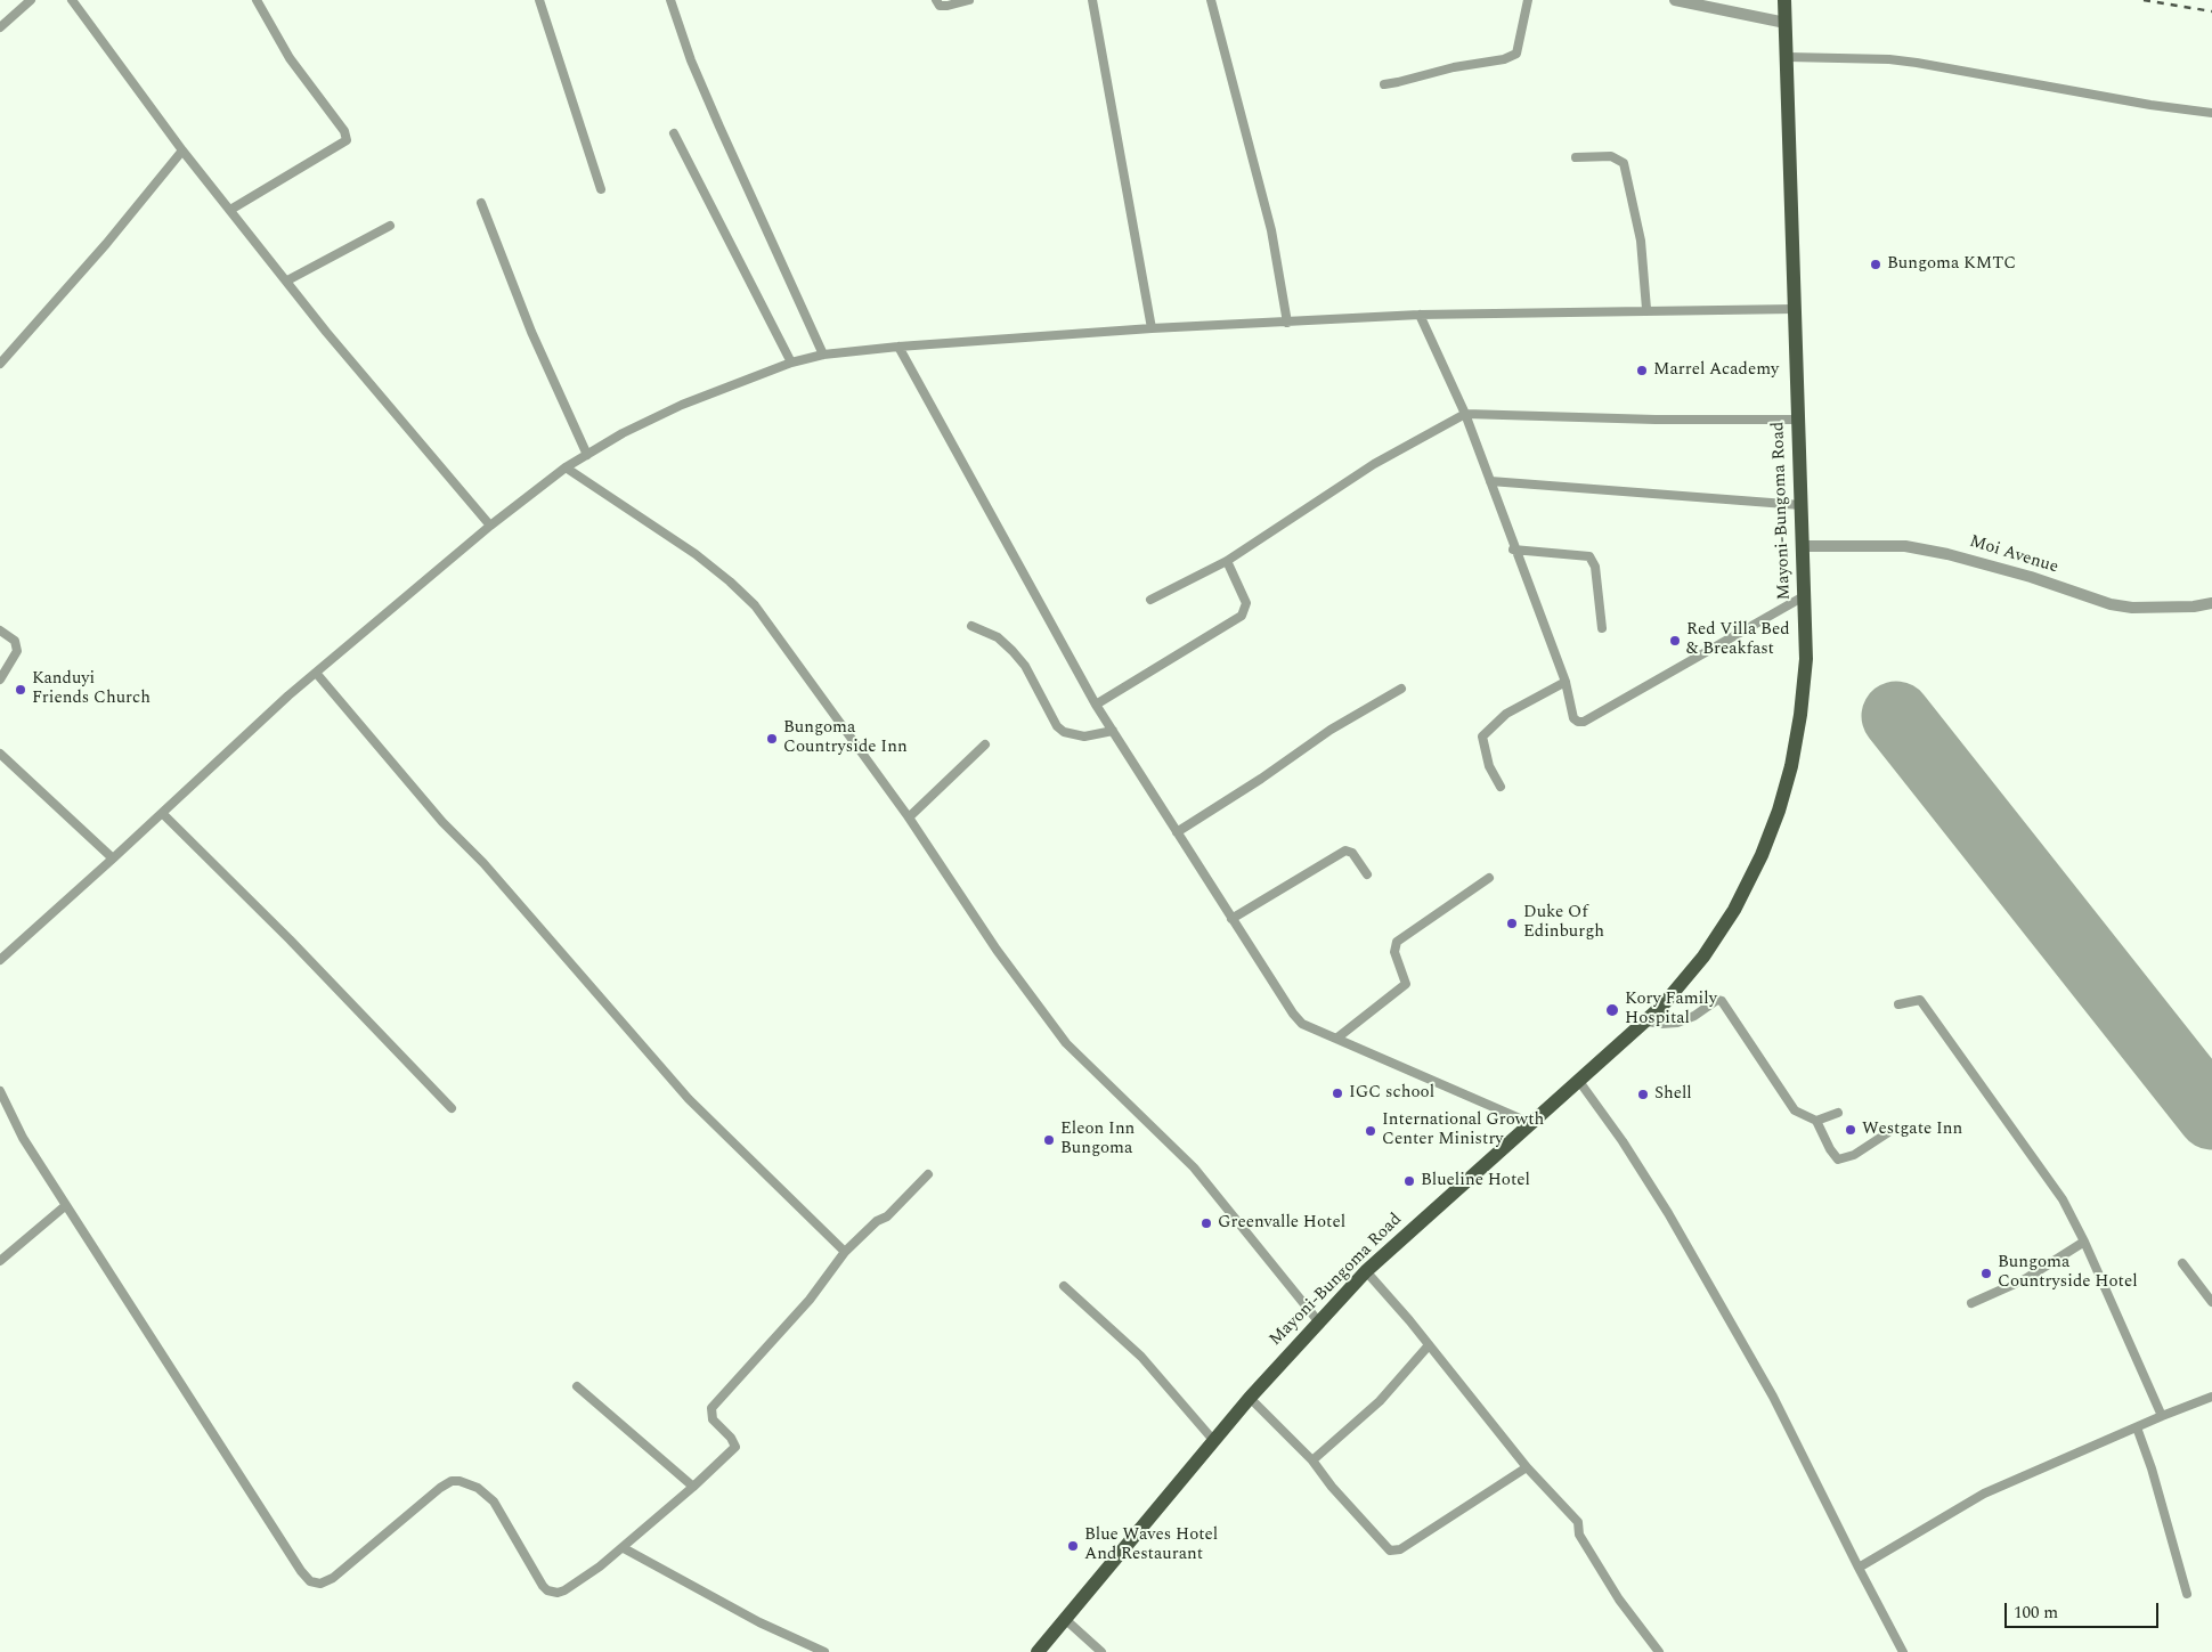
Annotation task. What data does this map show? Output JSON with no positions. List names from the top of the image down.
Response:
{
  "streets": {
    "main road": ["Mayoni-Bungoma Road"],
    "street": ["Moi Avenue"]
  },
  "crossings": [
    ["Mayoni-Bungoma Road", "Moi Avenue"]
  ],
  "places": [
    "Bungoma KMTC",
    "Marrel Academy",
    "Red Villa Bed & Breakfast",
    "Kanduyi Friends Church",
    "Bungoma Countryside Inn",
    "Duke Of Edinburgh",
    "Kory Family Hospital",
    "IGC school",
    "Shell",
    "Westgate Inn",
    "International Growth Center Ministry",
    "Eleon Inn Bungoma",
    "Blueline Hotel",
    "Greenvalle Hotel",
    "Bungoma Countryside Hotel",
    "Blue Waves Hotel And Restaurant"
  ],
  "scale_bar": "100 m"
}
